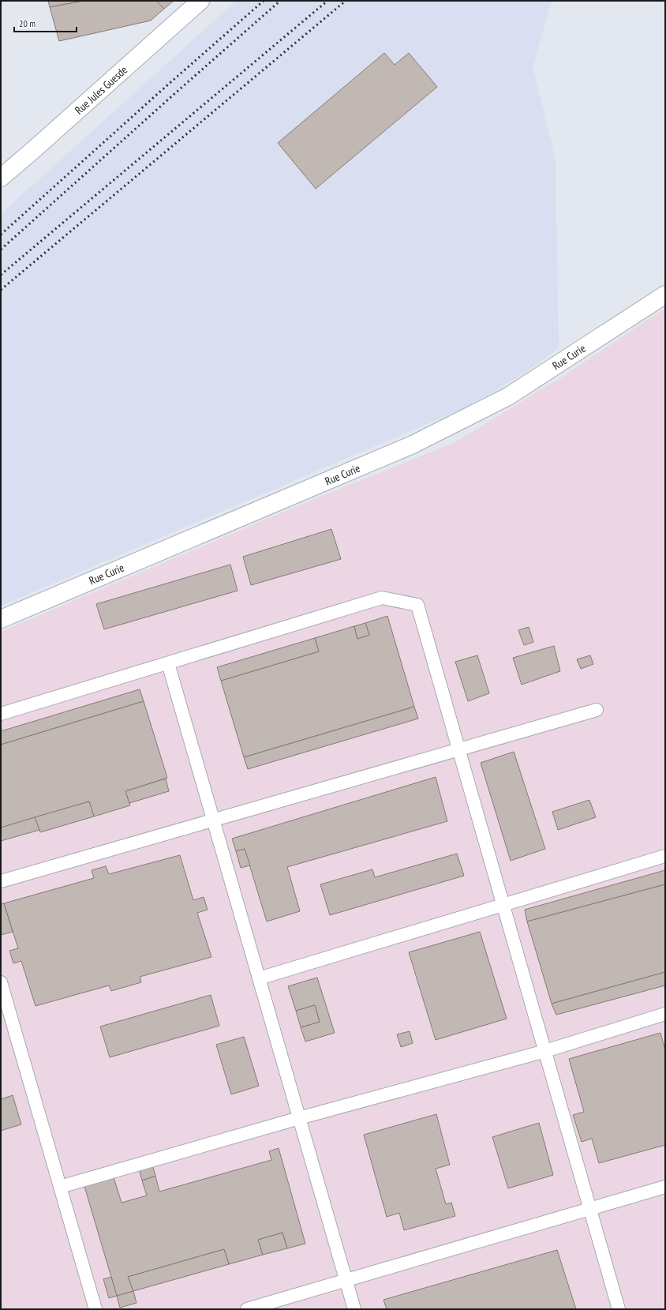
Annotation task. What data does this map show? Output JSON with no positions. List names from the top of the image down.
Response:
{
  "streets": {
    "street": ["Rue Jules Guesde", "Rue Curie"]
  },
  "scale_bar": "20 m"
}
